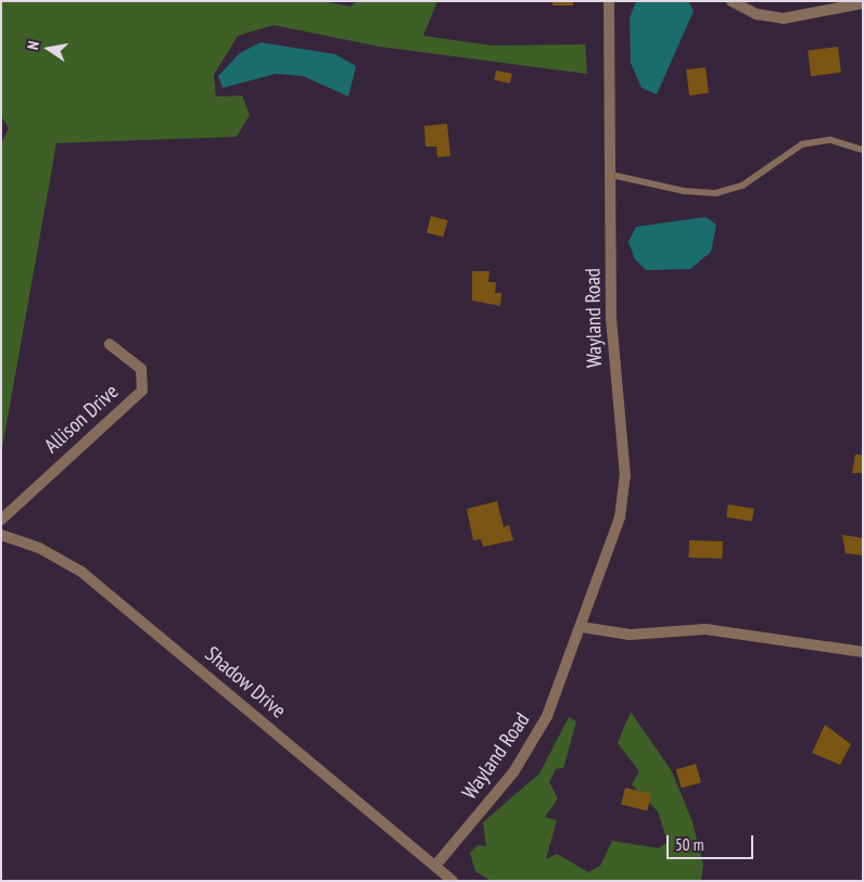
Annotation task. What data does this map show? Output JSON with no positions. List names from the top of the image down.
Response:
{
  "streets": {
    "street": ["Wayland Road", "Allison Drive", "Shadow Drive"]
  },
  "crossings": [
    ["Wayland Road", "Shadow Drive"]
  ],
  "scale_bar": "50 m",
  "north": "left"
}
